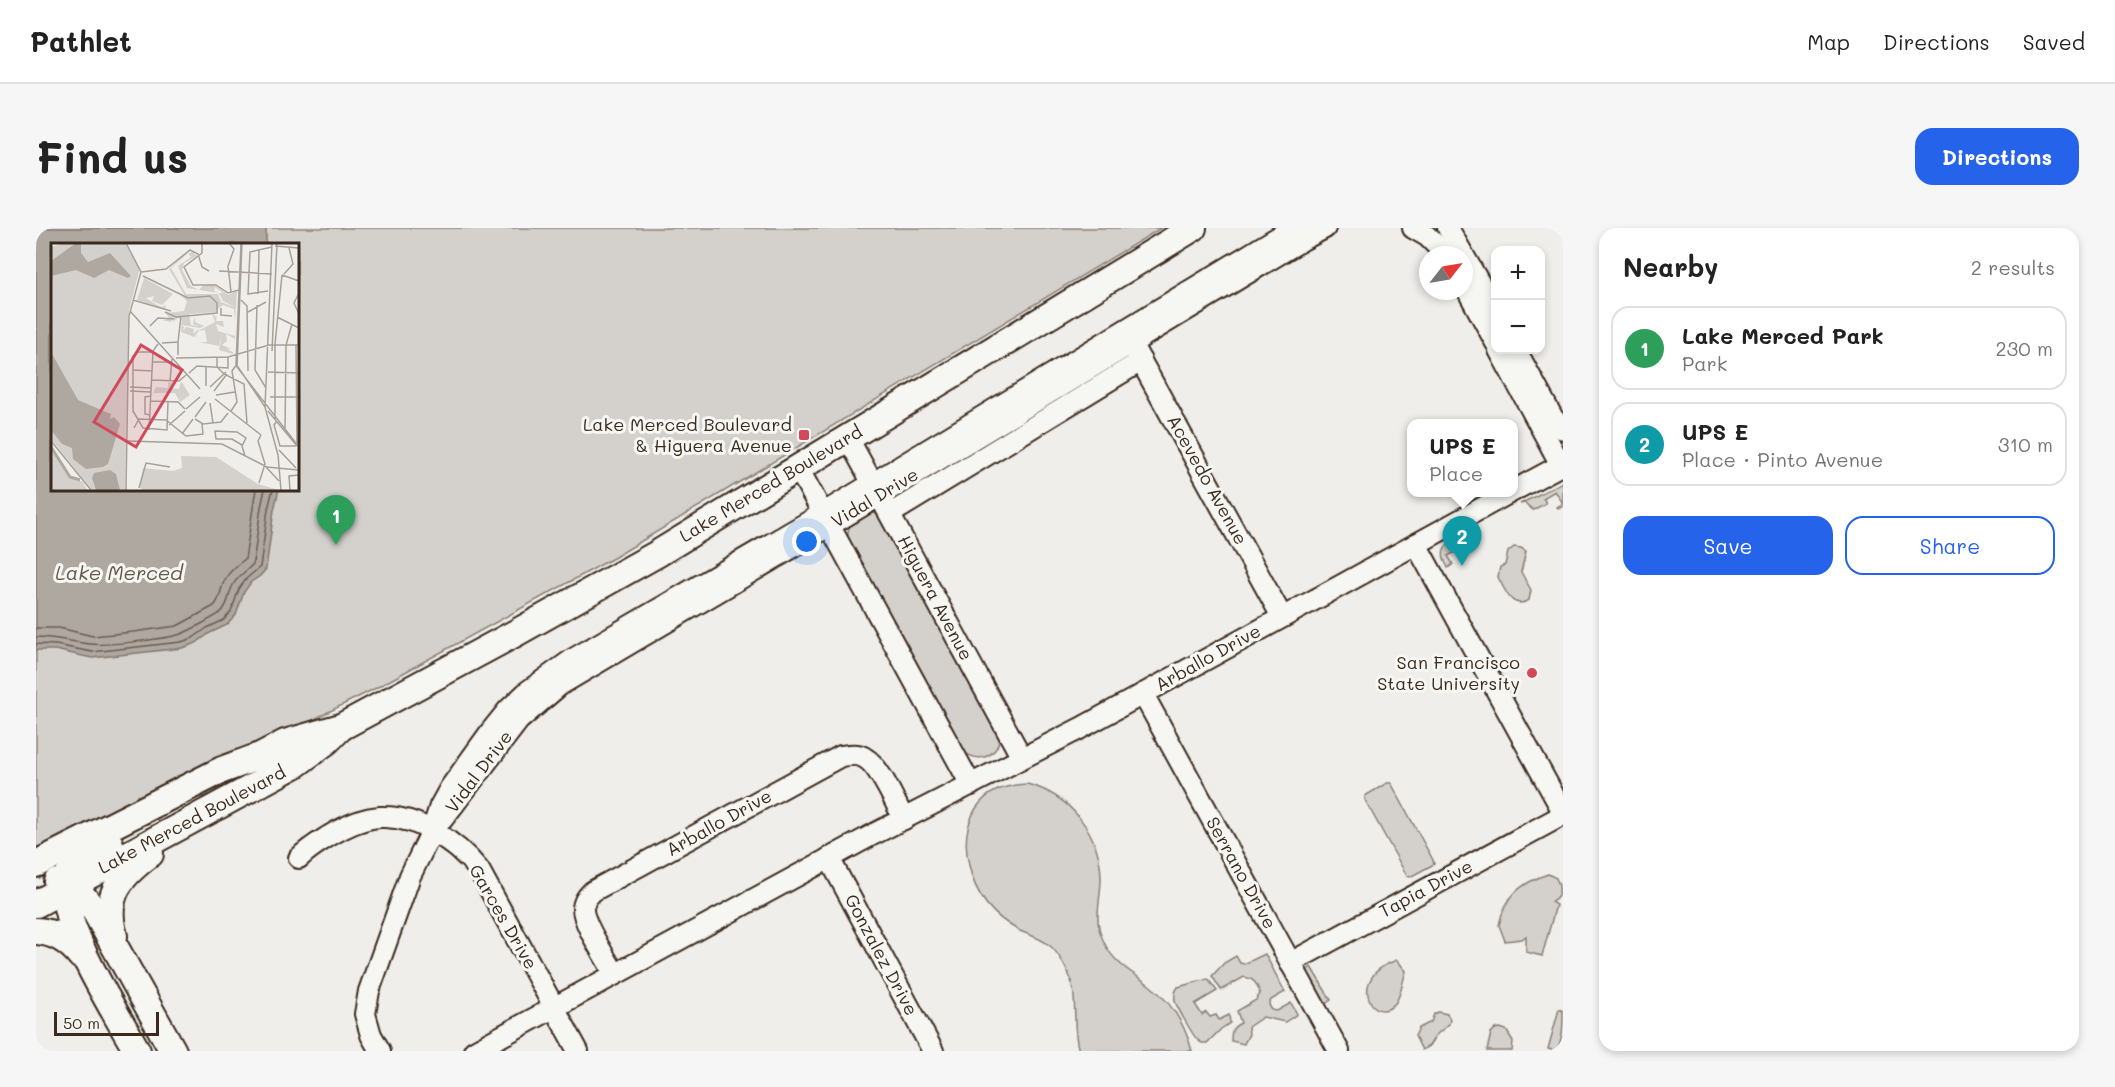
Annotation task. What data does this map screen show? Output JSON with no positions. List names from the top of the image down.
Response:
{
  "streets": {
    "main road": ["Lake Merced Boulevard"],
    "street": [
      "Acevedo Avenue",
      "Vidal Drive",
      "Higuera Avenue",
      "Arballo Drive",
      "Serrano Drive",
      "Tapia Drive",
      "Garces Drive",
      "Gonzalez Drive"
    ]
  },
  "crossings": [
    ["Acevedo Avenue", "Vidal Drive"],
    ["Acevedo Avenue", "Arballo Drive"],
    ["Lake Merced Boulevard", "Higuera Avenue"],
    ["Vidal Drive", "Higuera Avenue"],
    ["Vidal Drive", "Garces Drive"],
    ["Higuera Avenue", "Arballo Drive"],
    ["Arballo Drive", "Serrano Drive"],
    ["Arballo Drive", "Garces Drive"],
    ["Arballo Drive", "Gonzalez Drive"],
    ["Serrano Drive", "Tapia Drive"]
  ],
  "water": ["Lake Merced"],
  "places": {
    "transit": ["Lake Merced Boulevard & Higuera Avenue"],
    "other": ["San Francisco State University"]
  },
  "scale_bar": "50 m",
  "north": "top right",
  "page": {
    "header": "Pathlet",
    "nav": ["Map", "Directions", "Saved"],
    "buttons": [
      "Directions",
      ["Save", "Share"]
    ],
    "title": "Find us",
    "heading": ["Nearby", "2 results"],
    "map_buttons": ["+", "−"],
    "list": [
      {
        "mark": "1",
        "name": "Lake Merced Park",
        "note": "Park",
        "value": "230 m"
      },
      {
        "mark": "2",
        "name": "UPS E",
        "note": "Place · Pinto Avenue",
        "value": "310 m"
      }
    ],
    "popup": ["UPS E", "Place"],
    "pins": ["1", "2"],
    "scale": "50 m"
  }
}
